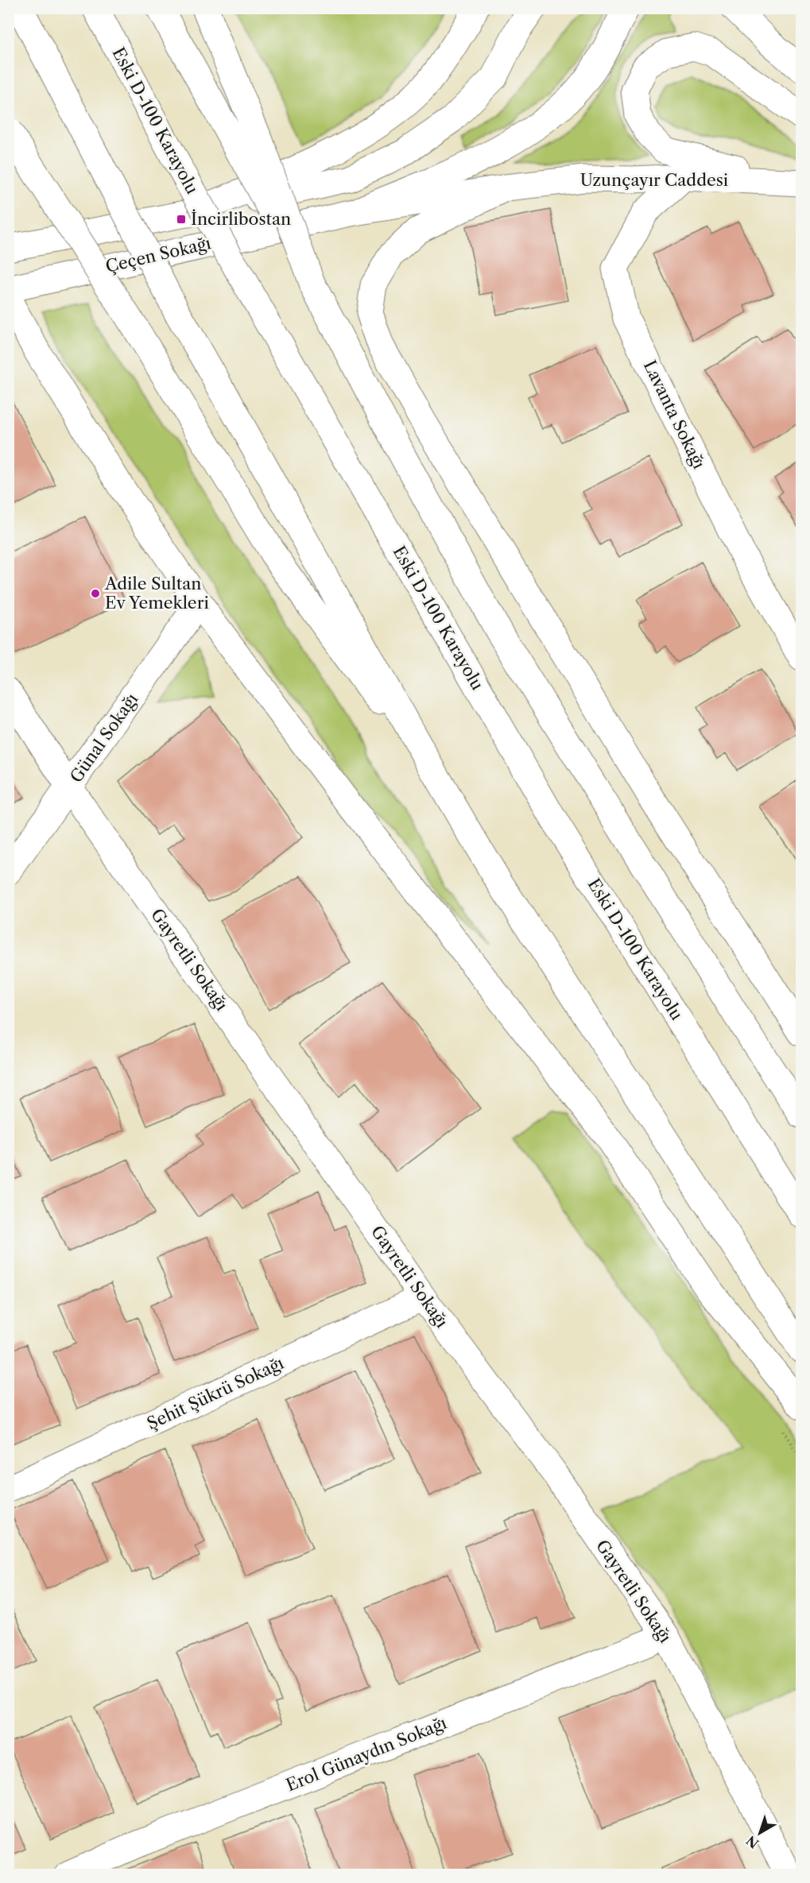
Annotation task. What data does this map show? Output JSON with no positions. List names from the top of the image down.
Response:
{
  "streets": {
    "main road": [
      "Eski D-100 Karayolu",
      "Uzunçayır Caddesi",
      "Çeçen Sokağı",
      "Lavanta Sokağı",
      "Günal Sokağı",
      "Gayretli Sokağı",
      "Şehit Şükrü Sokağı",
      "Erol Günaydın Sokağı"
    ]
  },
  "crossings": [
    ["Uzunçayır Caddesi", "Çeçen Sokağı"],
    ["Uzunçayır Caddesi", "Lavanta Sokağı"],
    ["Günal Sokağı", "Gayretli Sokağı"],
    ["Gayretli Sokağı", "Şehit Şükrü Sokağı"],
    ["Gayretli Sokağı", "Erol Günaydın Sokağı"]
  ],
  "places": {
    "transit": ["İncirlibostan"],
    "other": ["Adile Sultan Ev Yemekleri"]
  },
  "north": "bottom left"
}
